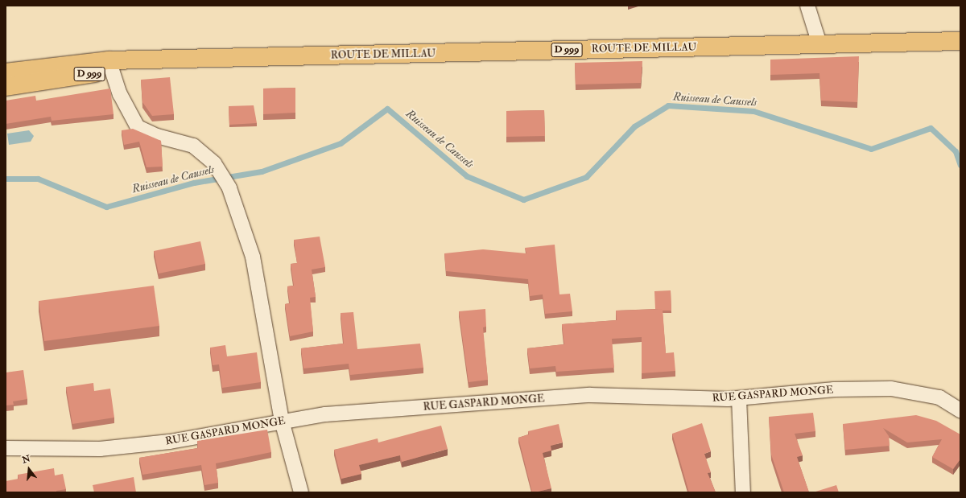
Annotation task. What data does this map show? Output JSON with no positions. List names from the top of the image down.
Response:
{
  "streets": {
    "main road": ["ROUTE DE MILLAU", "D 999"],
    "street": ["RUE GASPARD MONGE"]
  },
  "water": ["Ruisseau de Caussels"],
  "north": "top"
}
